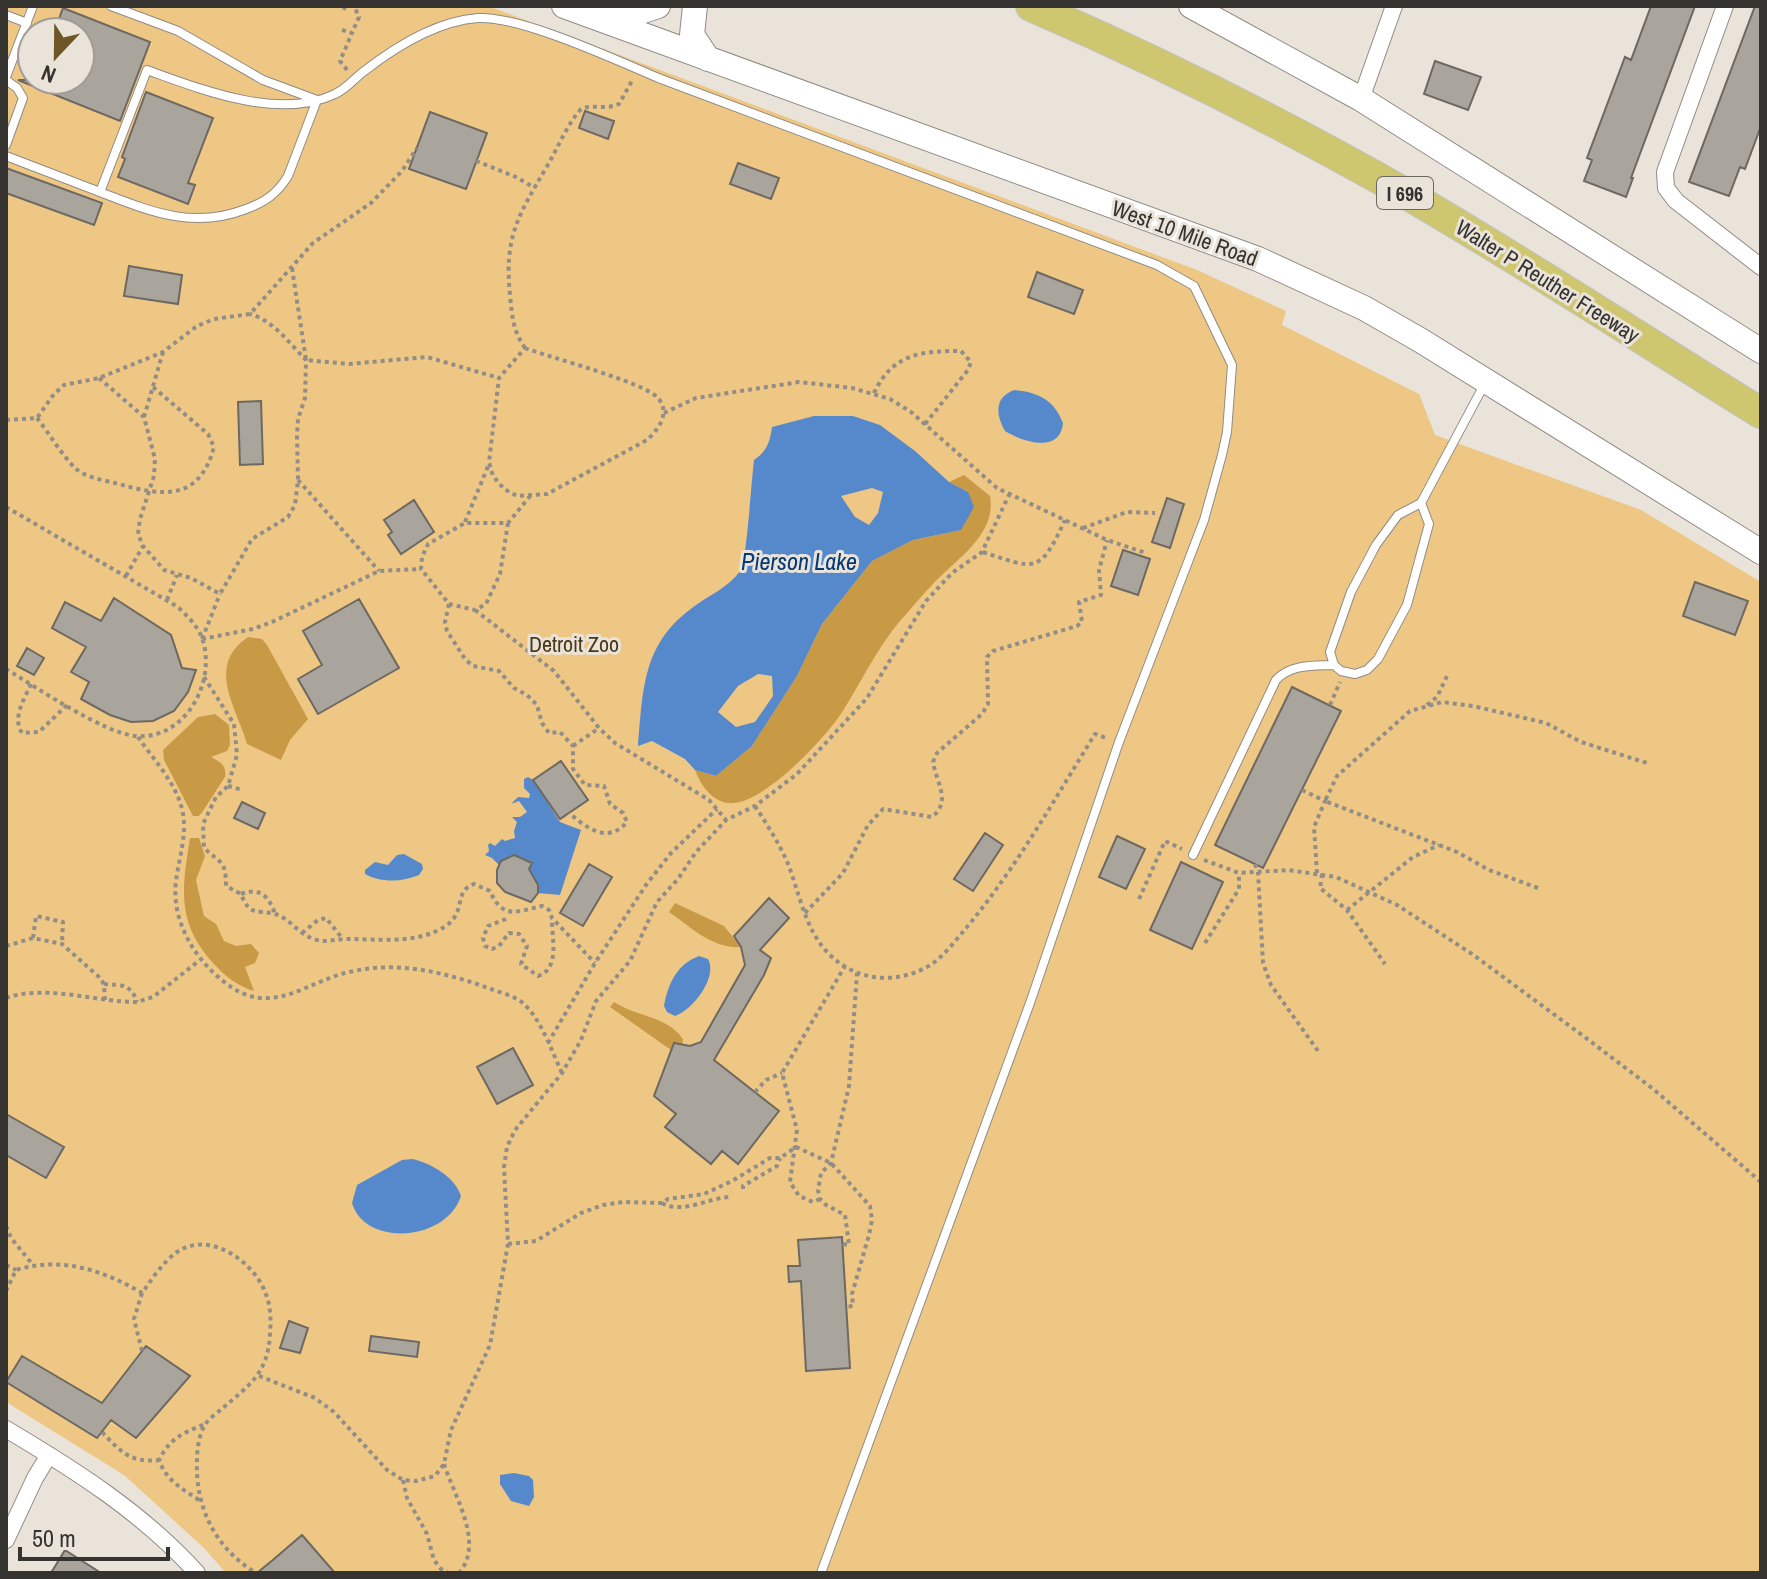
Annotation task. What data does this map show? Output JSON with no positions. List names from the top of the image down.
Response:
{
  "streets": {
    "highway": ["I 696", "Walter P Reuther Freeway"],
    "main road": ["West 10 Mile Road"]
  },
  "water": ["Pierson Lake"],
  "parks": ["Detroit Zoo"],
  "scale_bar": "50 m",
  "north": "bottom"
}
